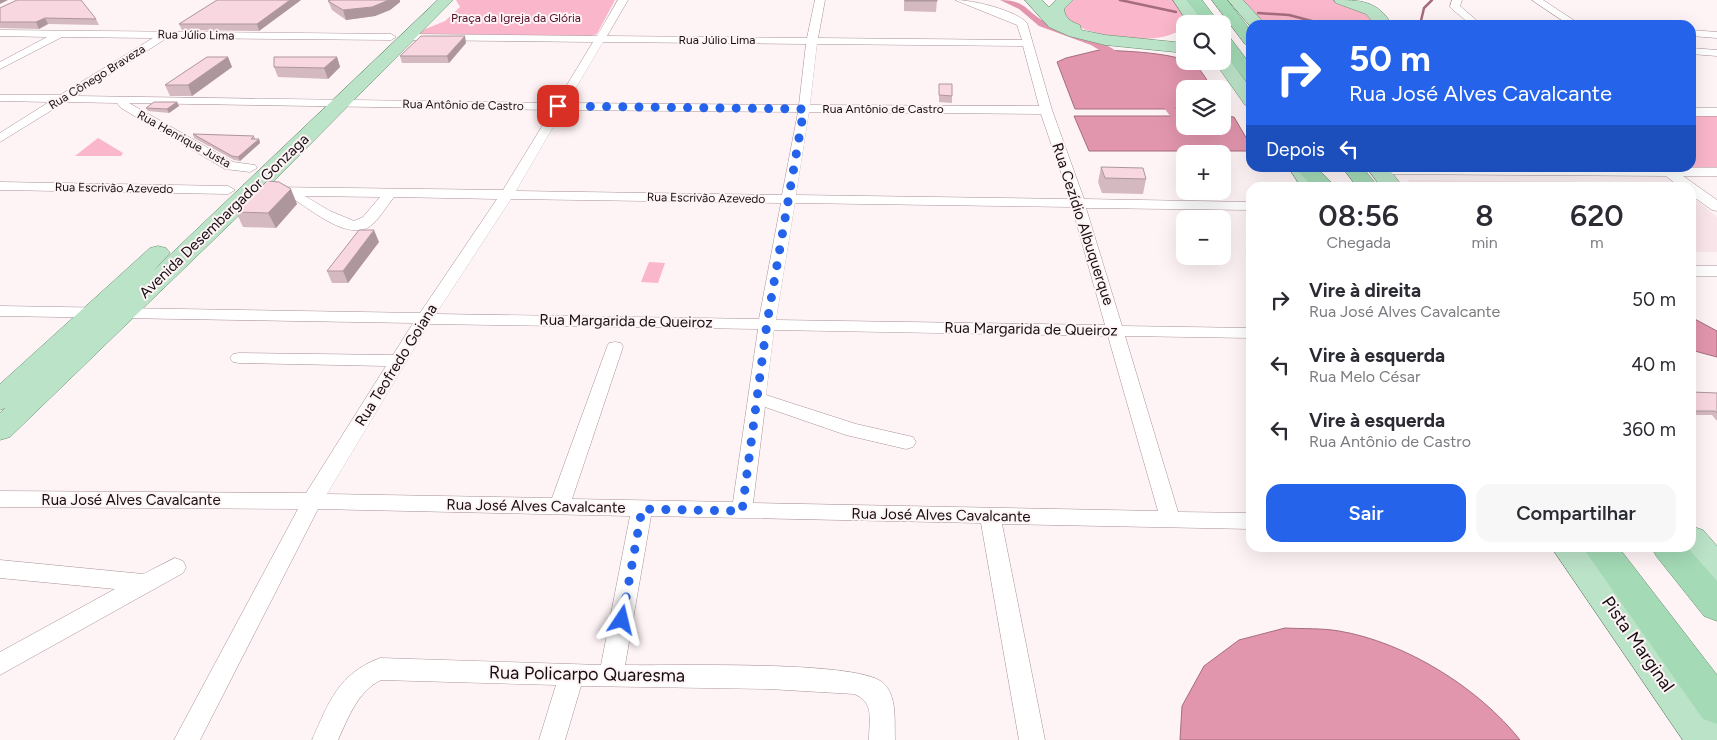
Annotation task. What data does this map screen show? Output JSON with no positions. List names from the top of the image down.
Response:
{
  "streets": {
    "main road": ["Avenida Desembargador Gonzaga", "Pista Marginal"],
    "street": [
      "Rua Júlio Lima",
      "Rua Cônego Braveza",
      "Rua Antônio de Castro",
      "Rua Henrique Justa",
      "Rua Escrivão Azevedo",
      "Rua Cezídio Albuquerque",
      "Rua Margarida de Queiroz",
      "Rua Teofredo Goiana",
      "Rua José Alves Cavalcante",
      "Rua Policarpo Quaresma"
    ]
  },
  "crossings": [
    ["Rua Júlio Lima", "Rua Cônego Braveza"],
    ["Rua Júlio Lima", "Avenida Desembargador Gonzaga"],
    ["Rua Júlio Lima", "Rua Cezídio Albuquerque"],
    ["Rua Júlio Lima", "Rua Teofredo Goiana"],
    ["Rua Cônego Braveza", "Rua Antônio de Castro"],
    ["Rua Antônio de Castro", "Rua Henrique Justa"],
    ["Rua Antônio de Castro", "Avenida Desembargador Gonzaga"],
    ["Rua Antônio de Castro", "Rua Cezídio Albuquerque"],
    ["Rua Antônio de Castro", "Rua Teofredo Goiana"],
    ["Rua Henrique Justa", "Rua Escrivão Azevedo"],
    ["Rua Henrique Justa", "Avenida Desembargador Gonzaga"],
    ["Rua Escrivão Azevedo", "Avenida Desembargador Gonzaga"],
    ["Rua Escrivão Azevedo", "Rua Cezídio Albuquerque"],
    ["Rua Escrivão Azevedo", "Rua Teofredo Goiana"],
    ["Avenida Desembargador Gonzaga", "Rua Margarida de Queiroz"],
    ["Rua Cezídio Albuquerque", "Rua Margarida de Queiroz"],
    ["Rua Cezídio Albuquerque", "Rua José Alves Cavalcante"],
    ["Rua Margarida de Queiroz", "Rua Teofredo Goiana"],
    ["Rua Teofredo Goiana", "Rua José Alves Cavalcante"]
  ],
  "parks": ["Praça da Igreja da Glória"],
  "page": {
    "map_buttons": ["+", "−"],
    "turn": ["50 m", "Rua José Alves Cavalcante"],
    "then": "Depois",
    "eta": [
      "08:56",
      "Chegada",
      "8",
      "min",
      "620",
      "m"
    ],
    "list": [
      {
        "name": "Vire à direita",
        "note": "Rua José Alves Cavalcante",
        "value": "50 m"
      },
      {
        "name": "Vire à esquerda",
        "note": "Rua Melo César",
        "value": "40 m"
      },
      {
        "name": "Vire à esquerda",
        "note": "Rua Antônio de Castro",
        "value": "360 m"
      }
    ],
    "buttons": ["Sair", "Compartilhar"]
  }
}
